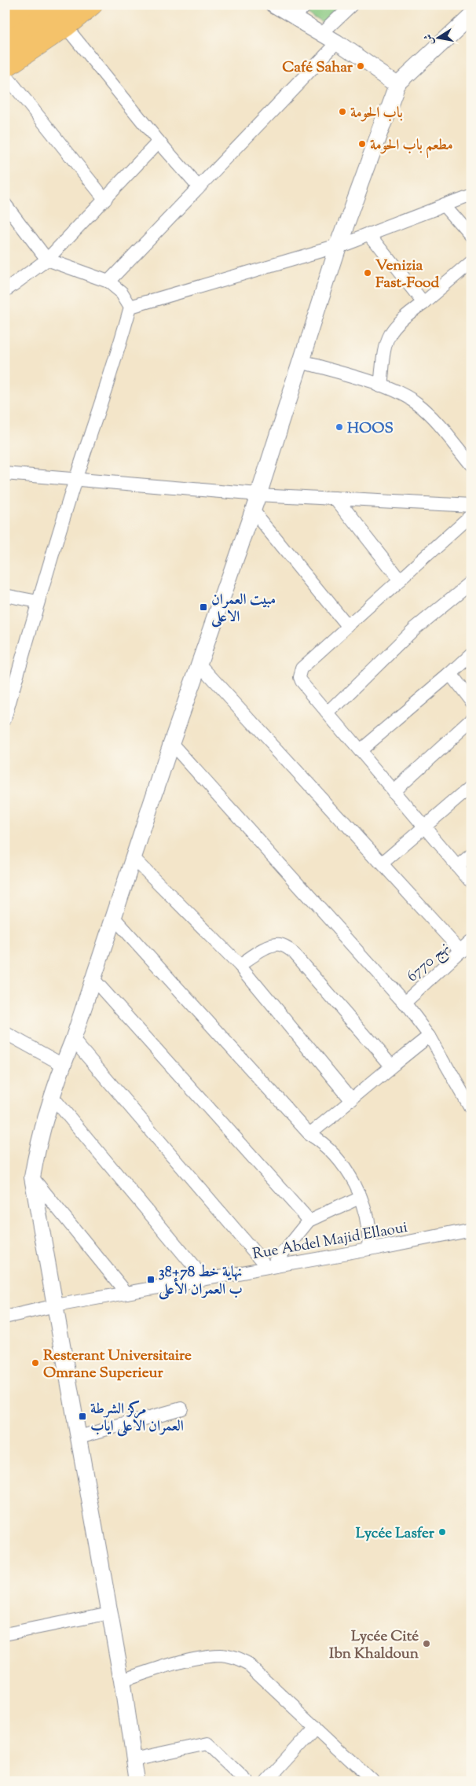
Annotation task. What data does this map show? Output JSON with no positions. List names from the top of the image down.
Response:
{
  "streets": {
    "street": ["نهج 6770", "Rue Abdel Majid Ellaoui"]
  },
  "places": {
    "other": [
      "Café Sahar",
      "باب الحومة",
      "مطعم باب الحومة",
      "Venizia Fast-Food",
      "HOOS",
      "Resterant Universitaire Omrane Superieur",
      "Lycée Lasfer",
      "Lycée Cité Ibn Khaldoun"
    ],
    "transit": ["مبيت العمران الاعلى", "نهاية خط 78+38 ب العمران الأعلى", "مركز الشرطة العمران الاعلى اياب"]
  },
  "north": "left"
}
